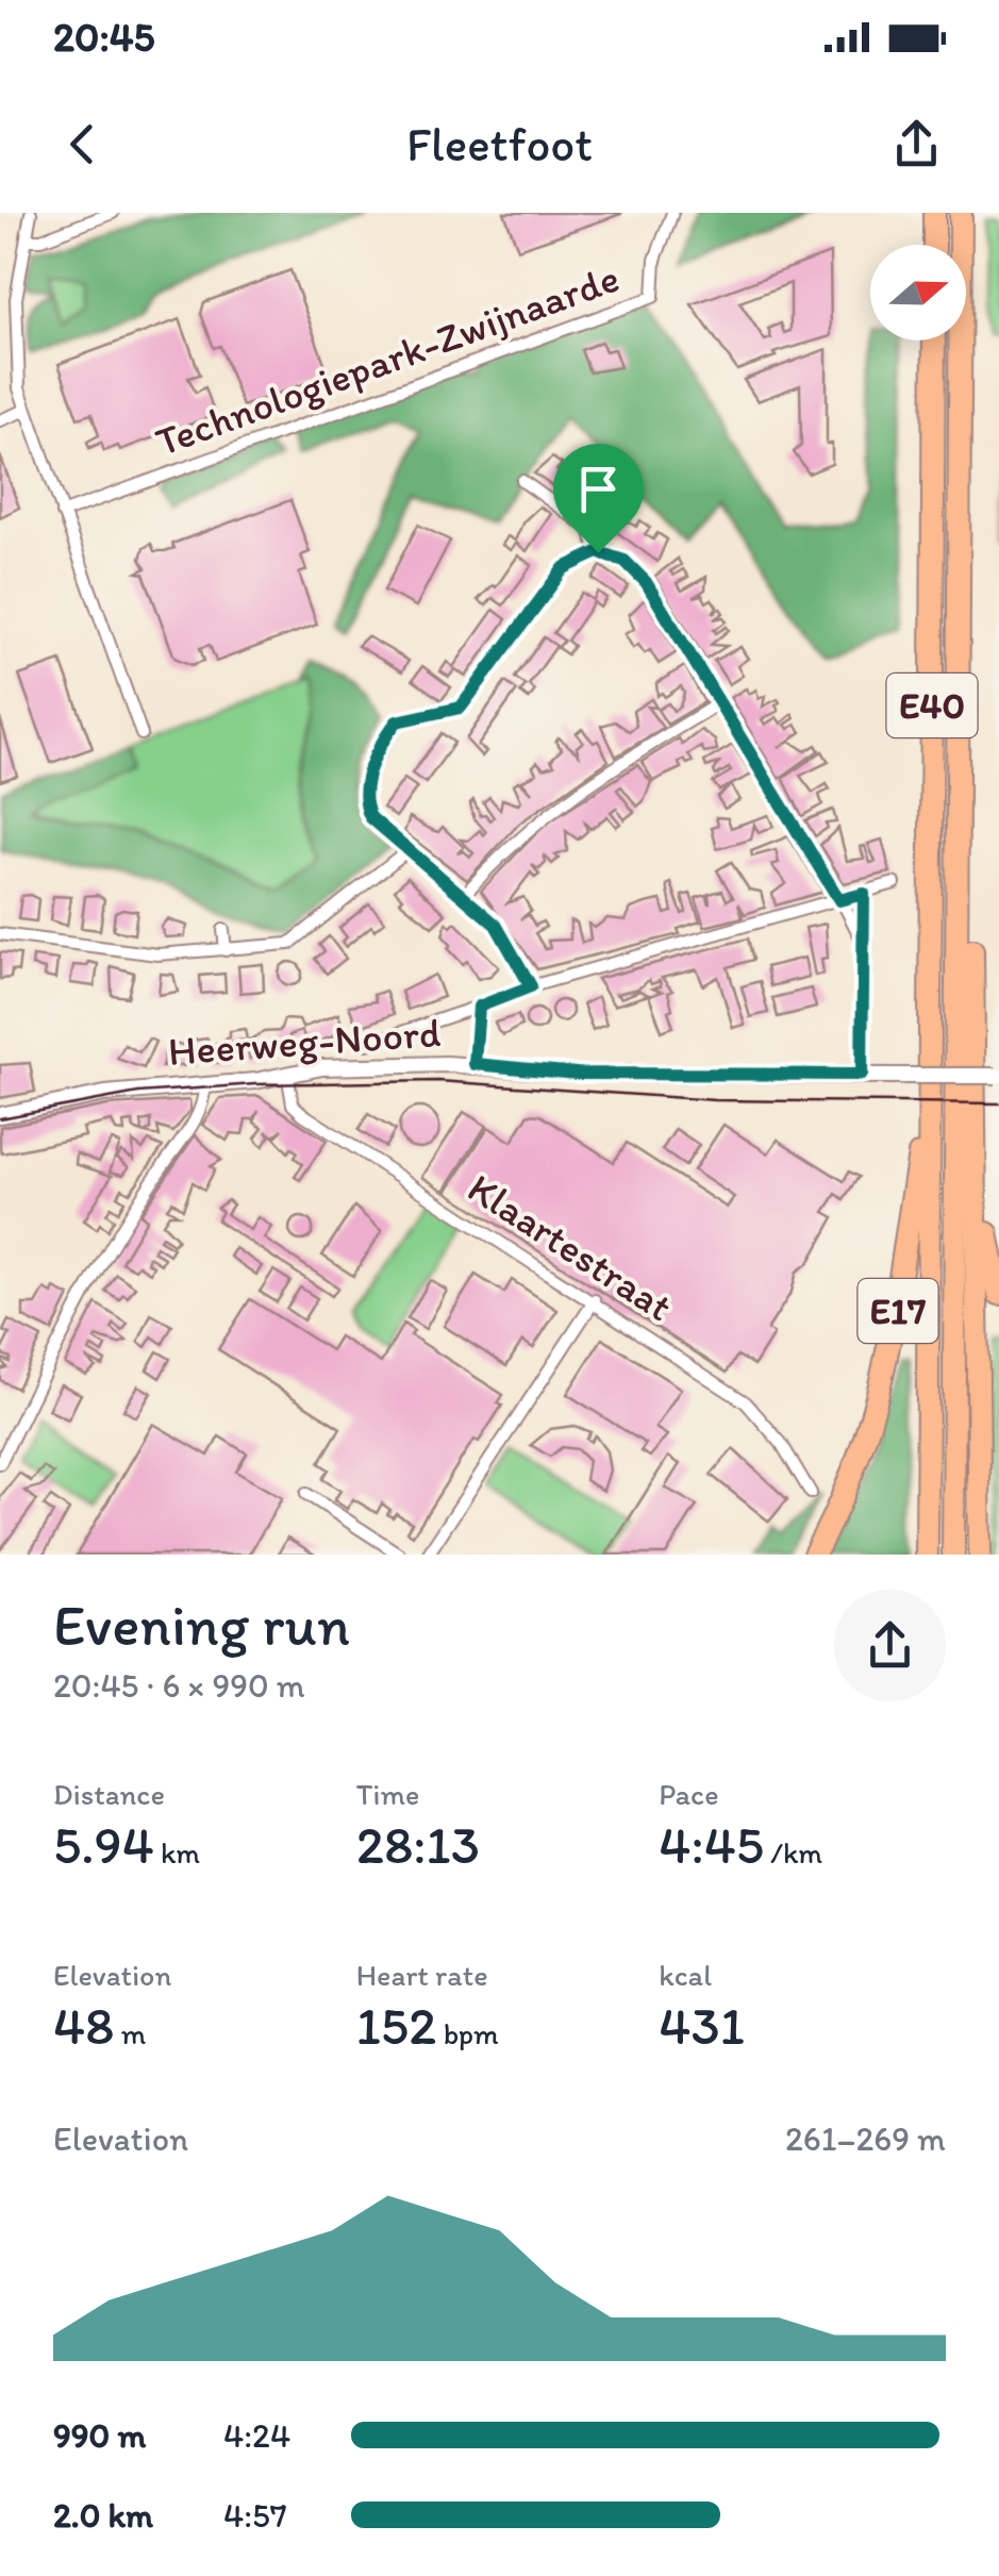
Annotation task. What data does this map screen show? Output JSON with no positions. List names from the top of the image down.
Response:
{
  "streets": {
    "highway": ["E40", "E17"],
    "street": ["Technologiepark-Zwijnaarde", "Heerweg-Noord", "Klaartestraat"]
  },
  "crossings": [
    ["E40", "E17"],
    ["Heerweg-Noord", "Klaartestraat"]
  ],
  "north": "right",
  "page": {
    "status": "20:45",
    "header": "Fleetfoot",
    "heading": ["Evening run", "20:45 · 6 × 990 m"],
    "stats": [
      ["Distance", "5.94 km"],
      ["Time", "28:13"],
      ["Pace", "4:45 /km"],
      ["Elevation", "48 m"],
      ["Heart rate", "152 bpm"],
      ["kcal", "431"]
    ],
    "chart": ["Elevation", "261–269 m"],
    "list": [
      {
        "name": "990 m",
        "note": "4:24"
      },
      {
        "name": "2.0 km",
        "note": "4:57"
      }
    ]
  }
}
